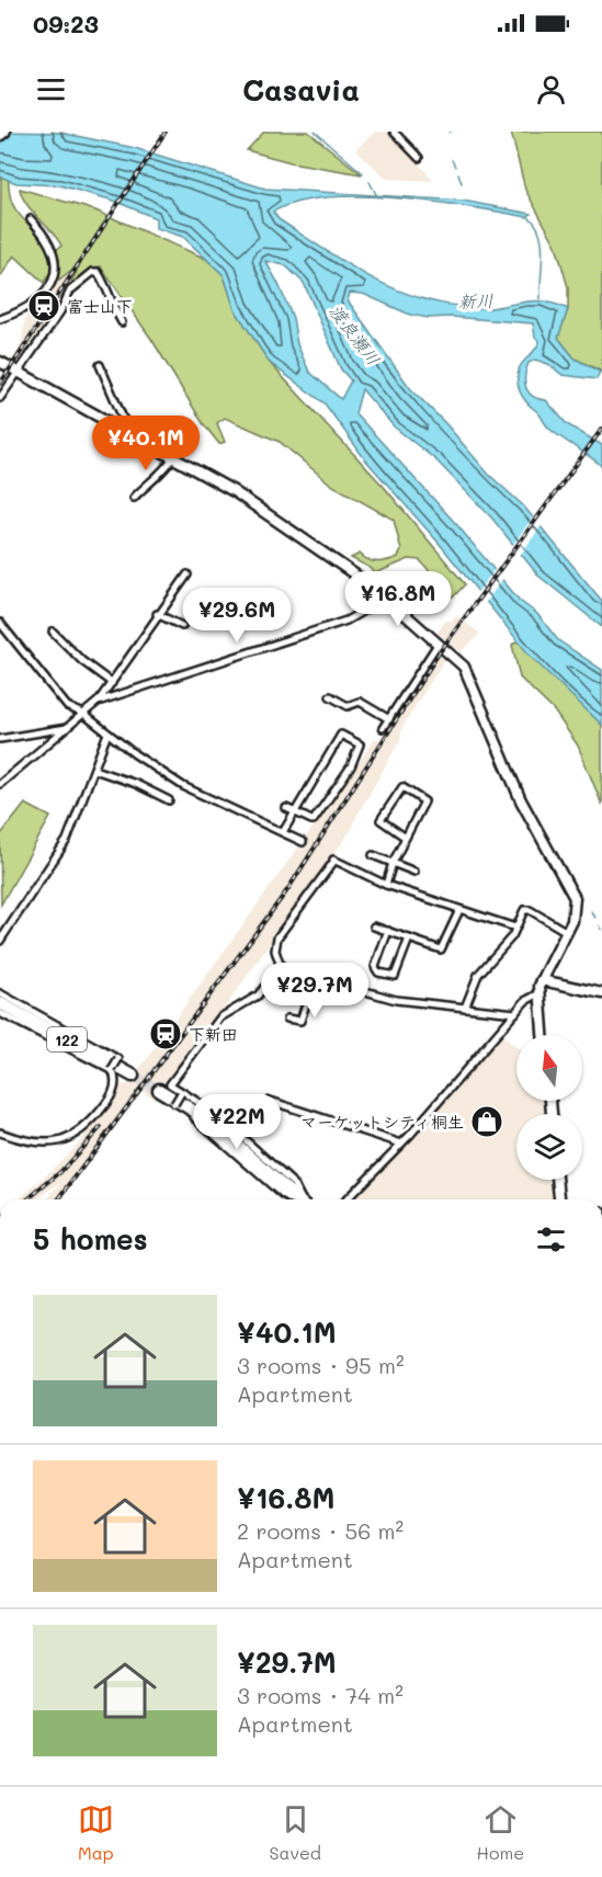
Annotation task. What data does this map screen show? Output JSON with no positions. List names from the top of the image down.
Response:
{
  "streets": {
    "highway": ["122"]
  },
  "water": ["新川", "渡良瀬川"],
  "places": {
    "station": ["富士山下", "下新田"],
    "shop": ["マーケットシティ桐生"]
  },
  "north": "top",
  "page": {
    "status": "09:23",
    "header": "Casavia",
    "price": [
      "¥40.1M",
      "¥16.8M",
      "¥29.6M",
      "¥29.7M",
      "¥22M"
    ],
    "heading": "5 homes",
    "list": [
      {
        "name": "¥40.1M",
        "note": "3 rooms · 95 m² · Apartment"
      },
      {
        "name": "¥16.8M",
        "note": "2 rooms · 56 m² · Apartment"
      },
      {
        "name": "¥29.7M",
        "note": "3 rooms · 74 m² · Apartment"
      }
    ],
    "tabs": ["Map", "Saved", "Home"]
  }
}
